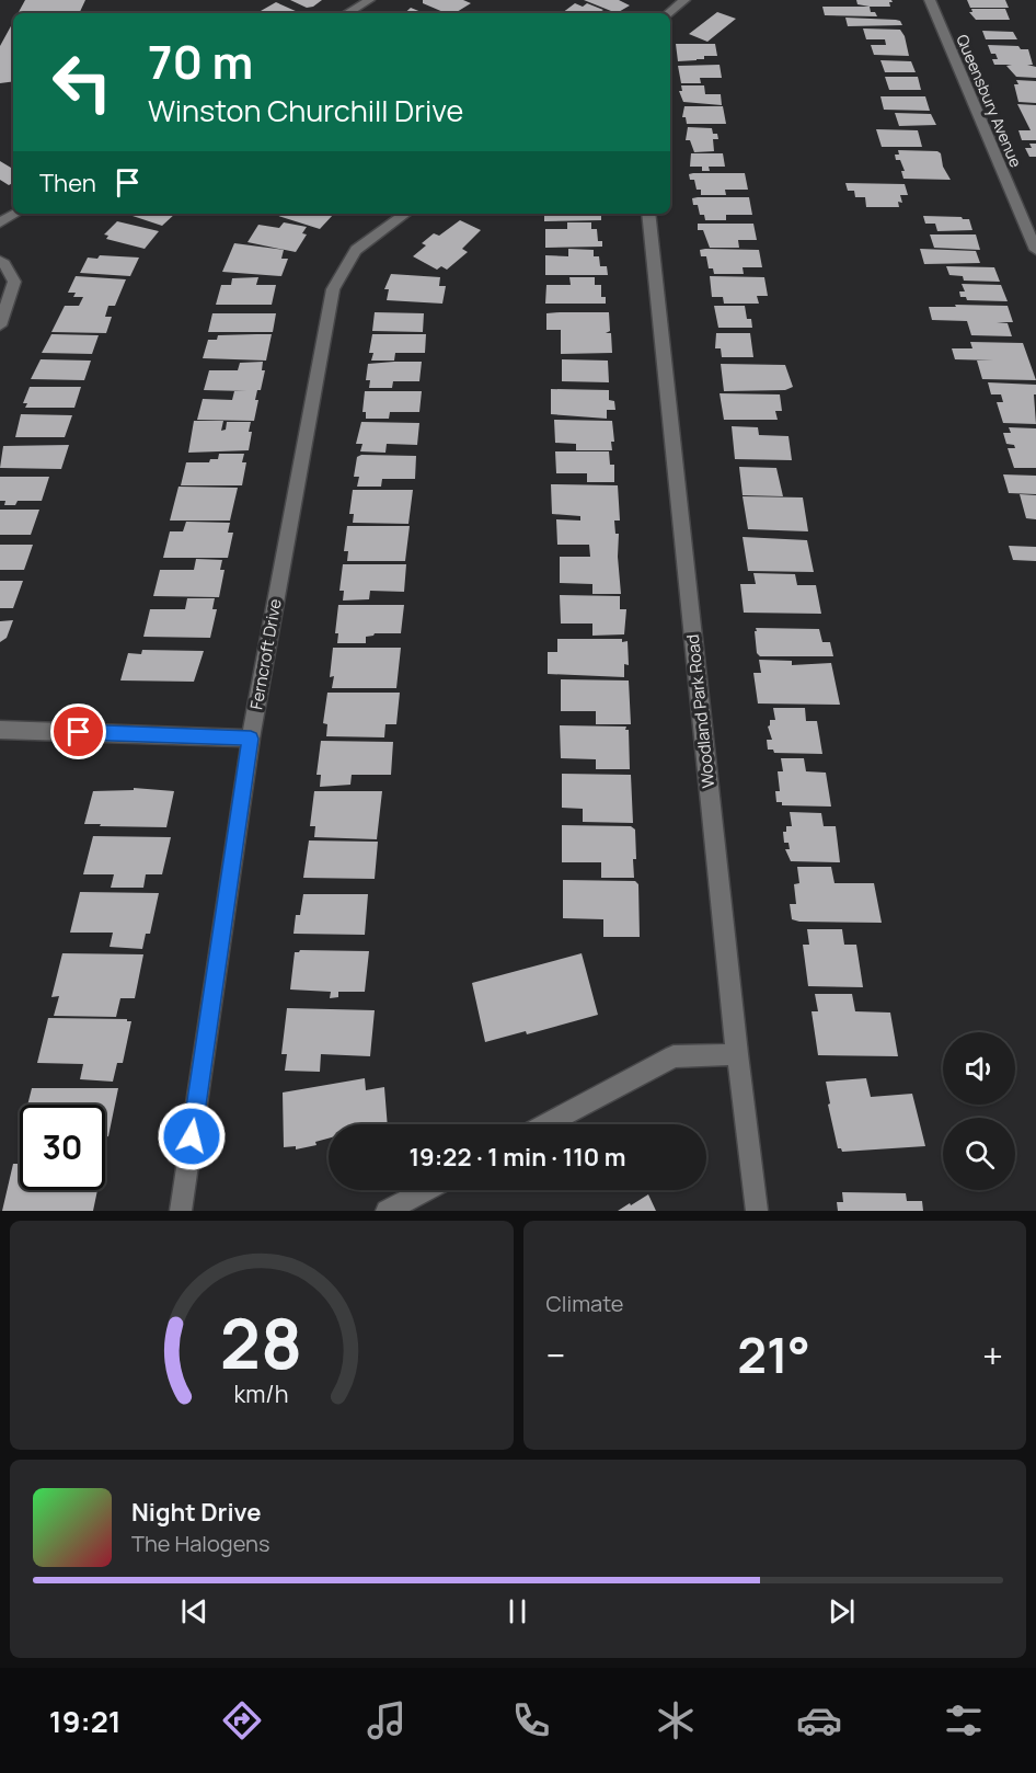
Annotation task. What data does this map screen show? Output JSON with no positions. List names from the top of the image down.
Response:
{
  "streets": {
    "street": ["Queensbury Avenue", "Ferncroft Drive", "Woodland Park Road"]
  },
  "page": {
    "turn": ["70 m", "Winston Churchill Drive"],
    "then": "Then",
    "limit": "30",
    "trip": "19:22 · 1 min · 110 m",
    "tile": "Climate",
    "heat": ["−", "21°", "+"],
    "song": ["Night Drive", "The Halogens"],
    "tabs": "19:21",
    "gauge": ["28", "km/h"]
  }
}
